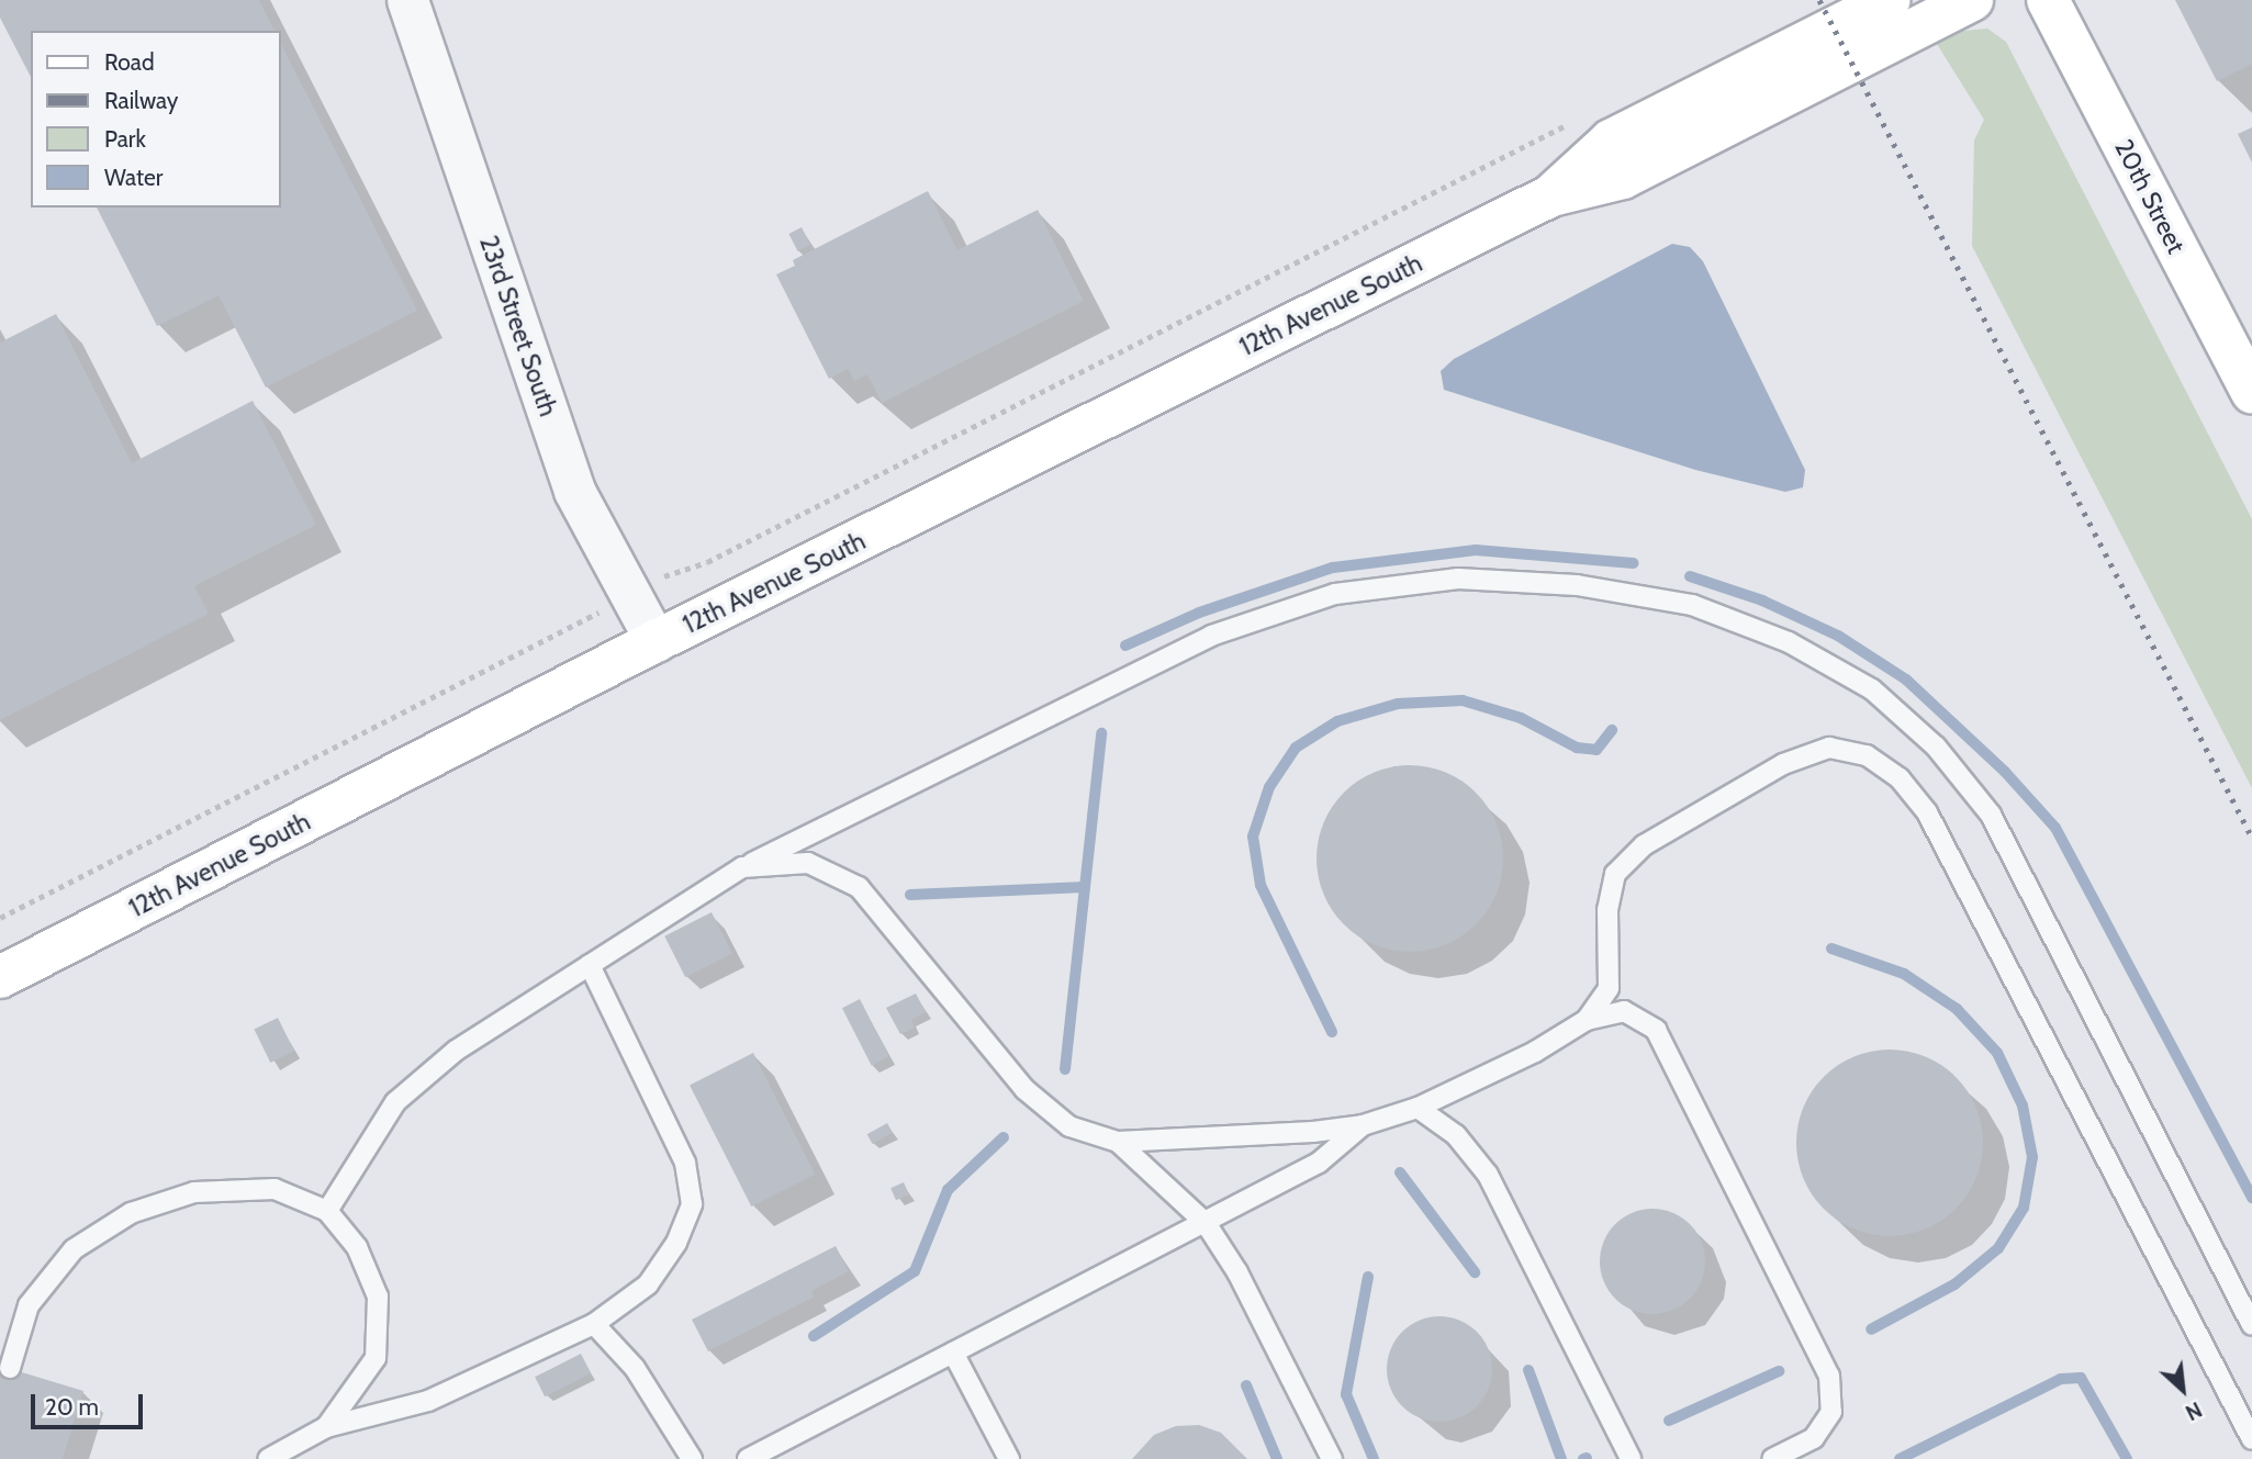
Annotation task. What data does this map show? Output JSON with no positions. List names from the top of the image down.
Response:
{
  "streets": {
    "street": ["20th Street", "12th Avenue South", "23rd Street South"]
  },
  "crossings": [
    ["12th Avenue South", "23rd Street South"]
  ],
  "legend": [
    "Road",
    "Railway",
    "Park",
    "Water"
  ],
  "scale_bar": "20 m",
  "north": "bottom right"
}
